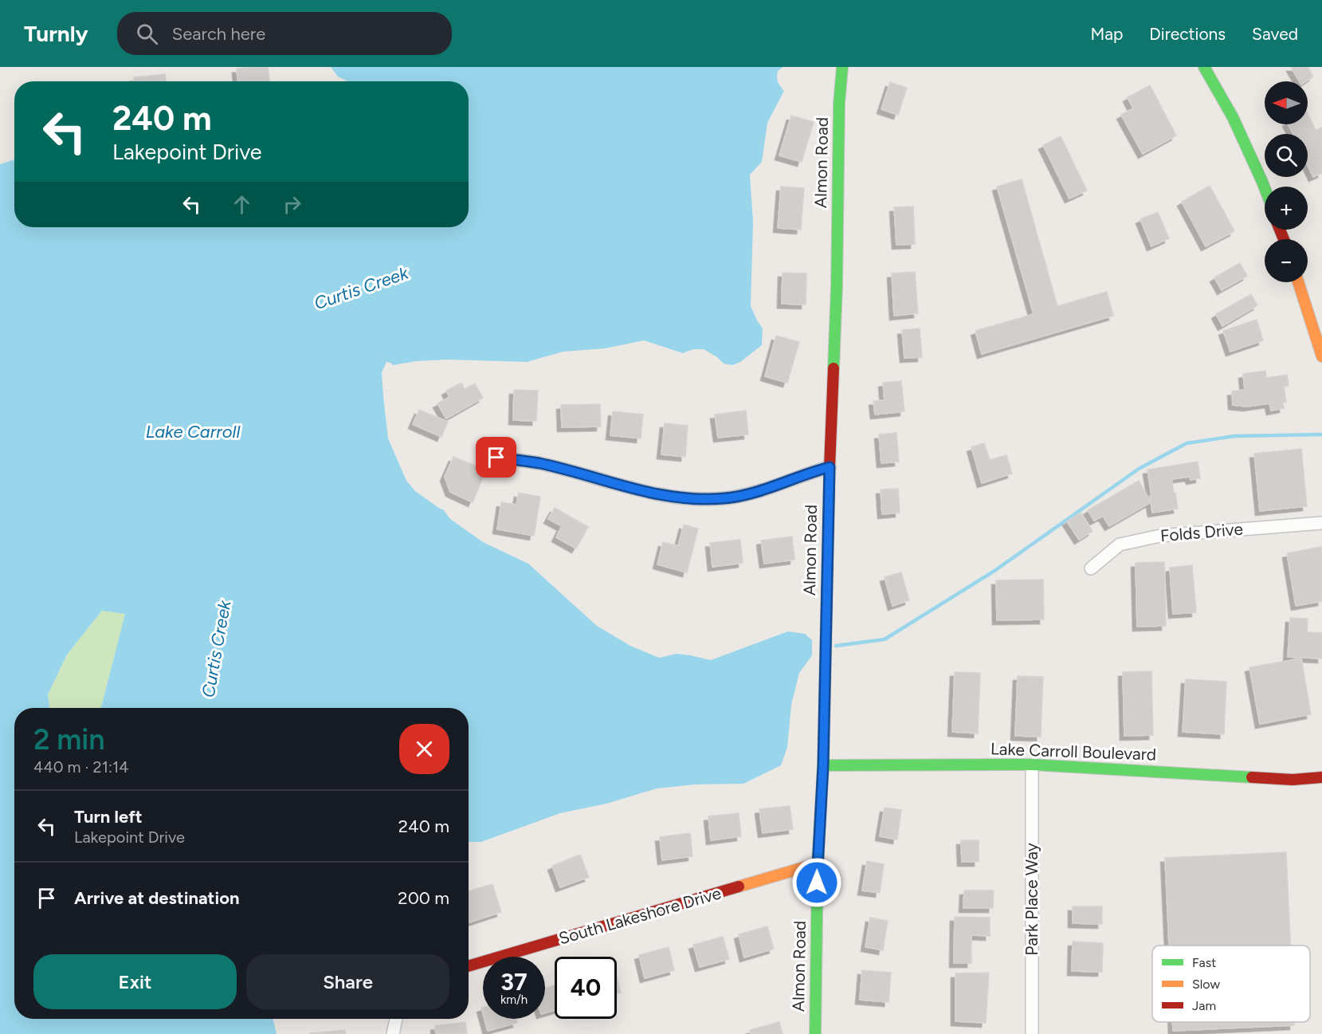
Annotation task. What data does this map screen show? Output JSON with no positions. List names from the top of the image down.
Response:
{
  "streets": {
    "street": [
      "Almon Road",
      "Folds Drive",
      "Lake Carroll Boulevard",
      "Park Place Way",
      "South Lakeshore Drive"
    ]
  },
  "crossings": [
    ["Almon Road", "Lake Carroll Boulevard"],
    ["Almon Road", "South Lakeshore Drive"],
    ["Lake Carroll Boulevard", "Park Place Way"]
  ],
  "water": ["Curtis Creek", "Lake Carroll"],
  "legend": ["Fast", "Slow", "Jam"],
  "north": "left",
  "page": {
    "header": "Turnly",
    "search": "Search here",
    "nav": ["Map", "Directions", "Saved"],
    "map_buttons": ["+", "−"],
    "turn": ["240 m", "Lakepoint Drive"],
    "heading": ["2 min", "440 m · 21:14"],
    "list": [
      {
        "name": "Turn left",
        "note": "Lakepoint Drive",
        "value": "240 m"
      },
      {
        "name": "Arrive at destination",
        "value": "200 m"
      }
    ],
    "buttons": ["Exit", "Share"],
    "speed": "37 km/h",
    "limit": "40"
  }
}
